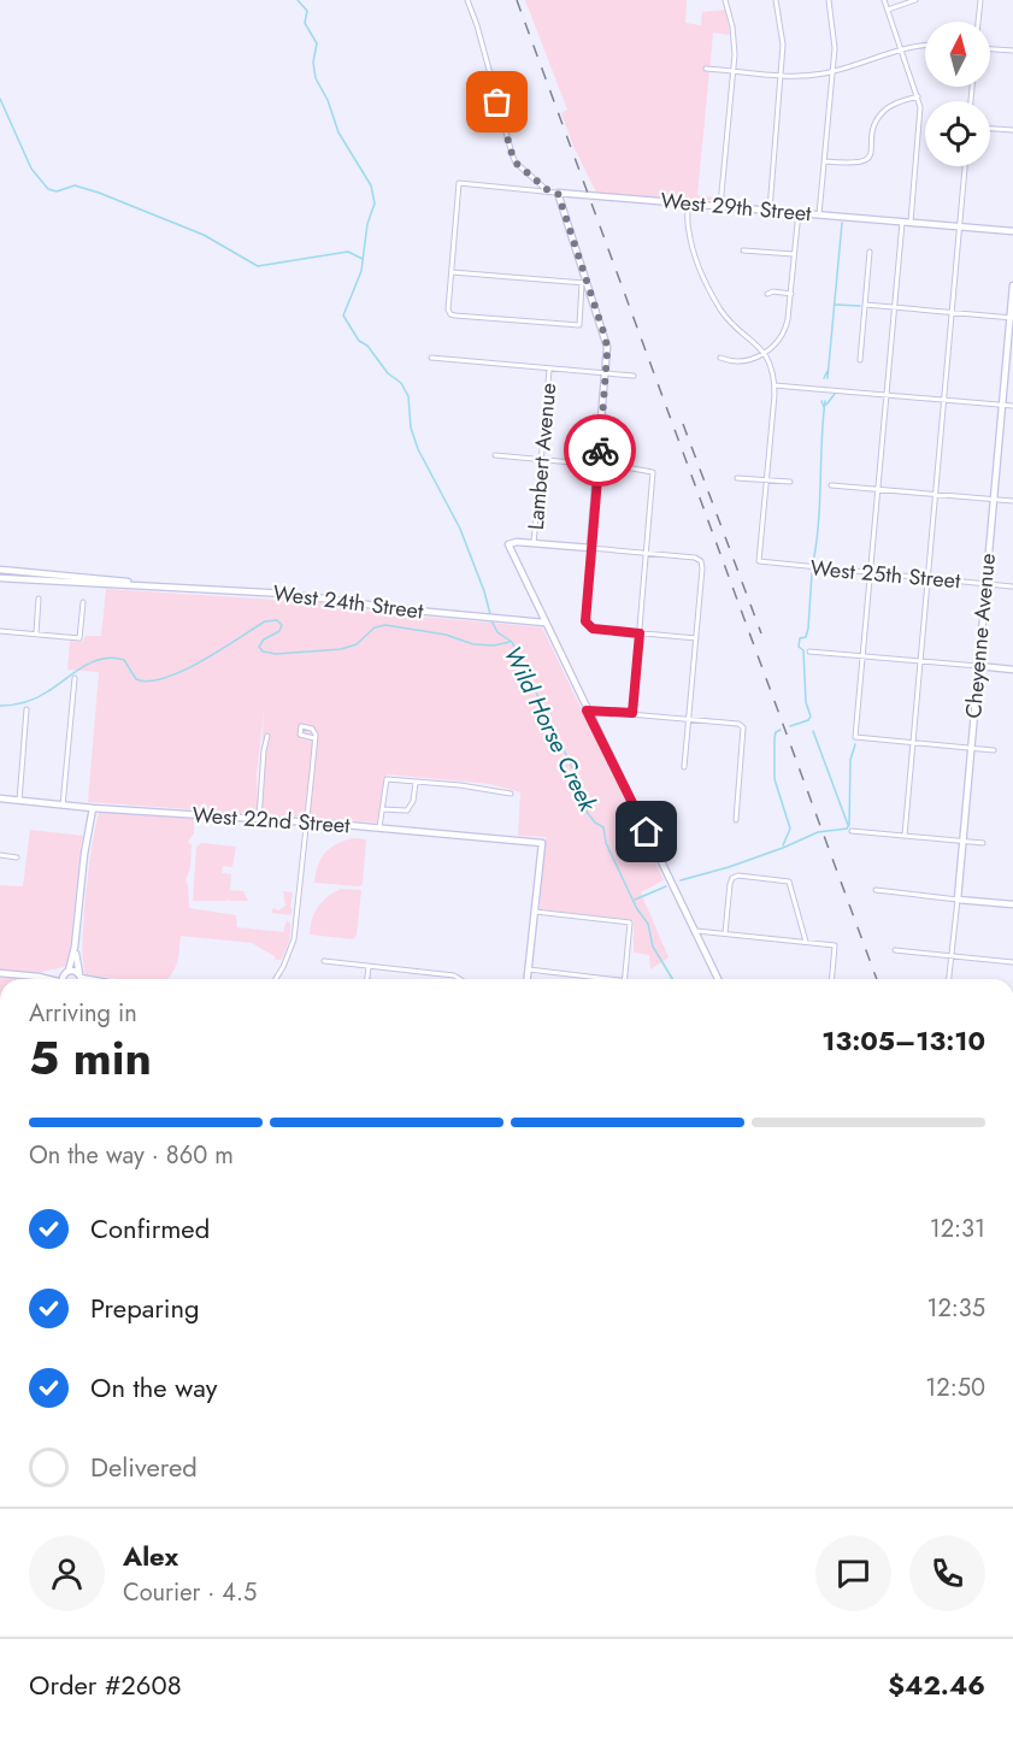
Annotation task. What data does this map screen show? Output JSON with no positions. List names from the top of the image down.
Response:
{
  "streets": {
    "street": [
      "West 29th Street",
      "Lambert Avenue",
      "West 25th Street",
      "West 24th Street",
      "Cheyenne Avenue",
      "West 22nd Street"
    ]
  },
  "crossings": [
    ["West 25th Street", "Cheyenne Avenue"]
  ],
  "water": ["Wild Horse Creek"],
  "north": "top",
  "page": {
    "heading": ["5 min", "Arriving in", "13:05–13:10"],
    "panel": [
      "Alex",
      "Courier · 4.5",
      "Order #2608",
      "$42.46"
    ],
    "bar": "On the way · 860 m",
    "list": [
      ["Confirmed", "12:31"],
      ["Preparing", "12:35"],
      ["On the way", "12:50"],
      "Delivered"
    ]
  }
}
